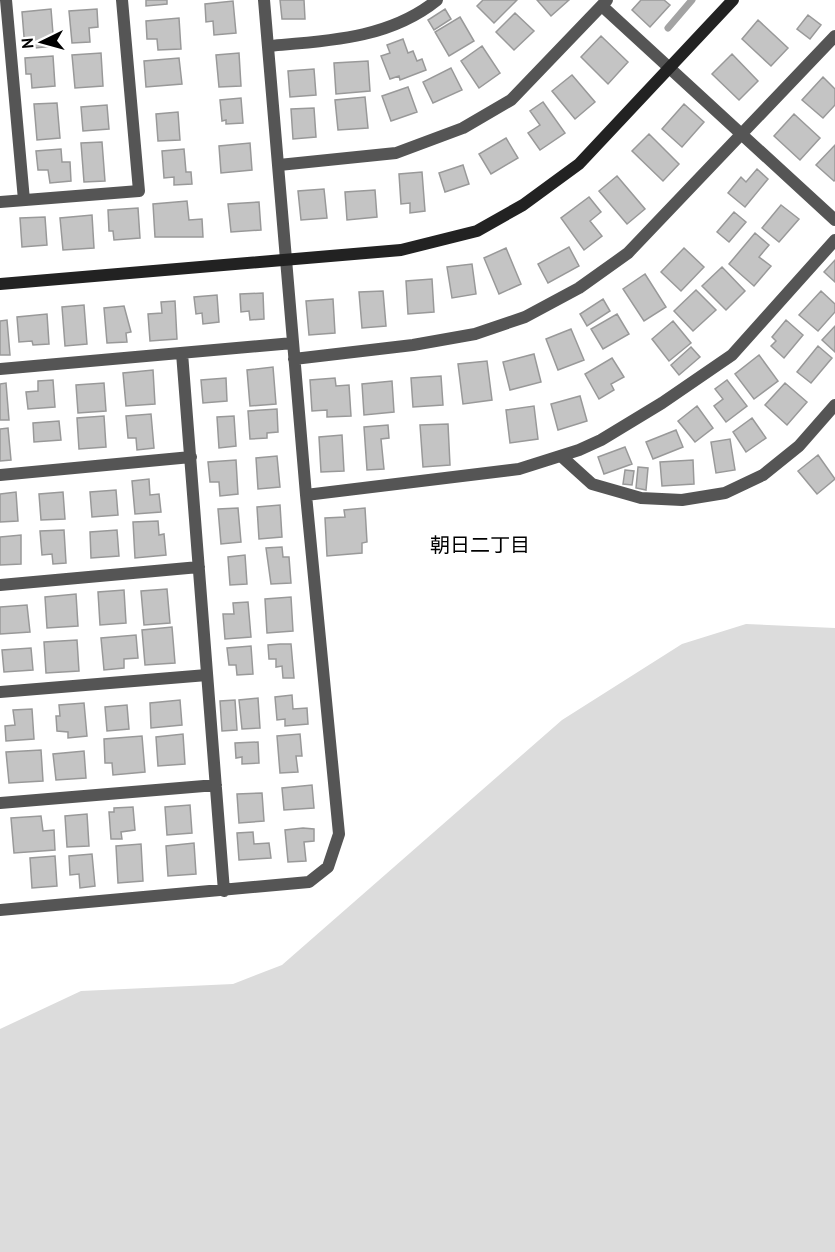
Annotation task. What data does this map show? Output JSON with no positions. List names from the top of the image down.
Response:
{
  "districts": ["朝日二丁目"],
  "north": "left"
}
